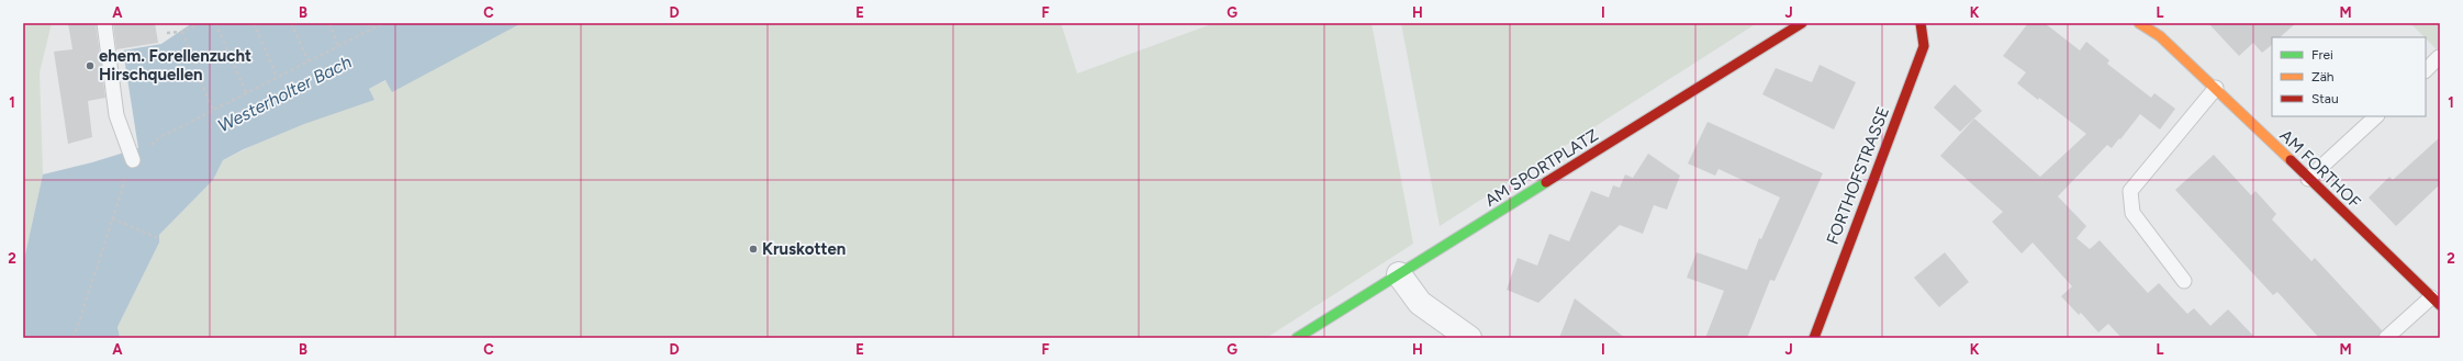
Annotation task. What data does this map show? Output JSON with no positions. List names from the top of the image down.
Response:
{
  "streets": {
    "street": ["AM SPORTPLATZ", "AM FORTHOF", "FORTHOFSTRASSE"]
  },
  "water": ["Westerholter Bach"],
  "places": ["ehem. Forellenzucht Hirschquellen", "Kruskotten"],
  "legend": ["Frei", "Zäh", "Stau"],
  "grid": {
    "columns": [
      "A",
      "B",
      "C",
      "D",
      "E",
      "F",
      "G",
      "H",
      "I",
      "J",
      "K",
      "L",
      "M"
    ],
    "rows": ["1", "2"]
  }
}
